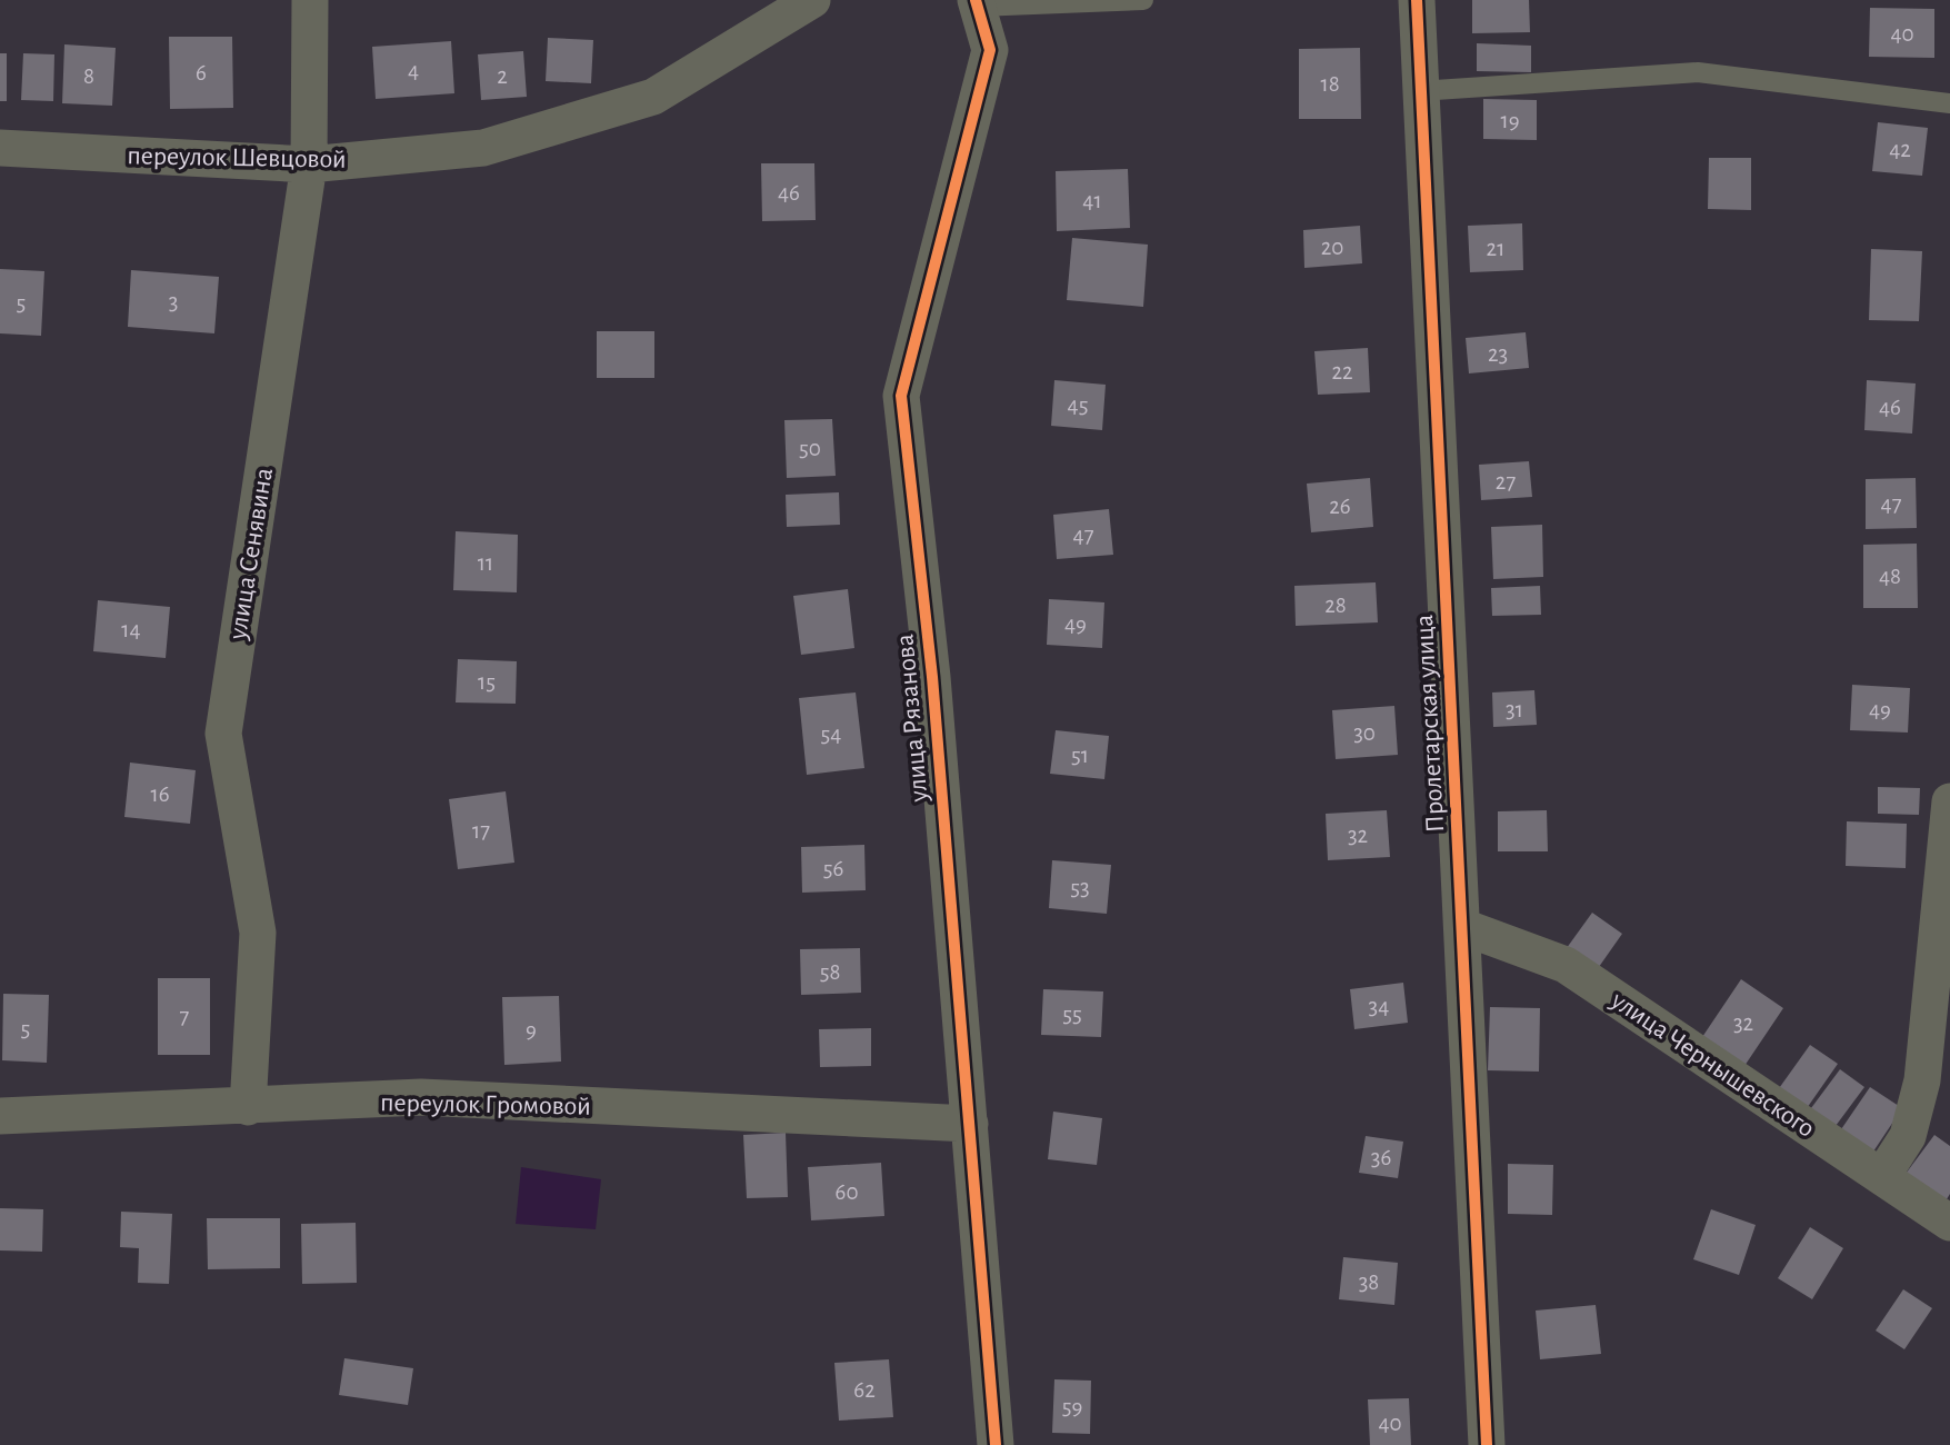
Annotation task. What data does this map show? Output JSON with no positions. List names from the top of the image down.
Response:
{
  "streets": {
    "street": [
      "переулок Шевцовой",
      "улица Сенявина",
      "улица Рязанова",
      "Пролетарская улица",
      "улица Чернышевского",
      "переулок Громовой"
    ]
  },
  "crossings": [
    ["переулок Шевцовой", "улица Сенявина"],
    ["улица Сенявина", "переулок Громовой"],
    ["улица Рязанова", "переулок Громовой"],
    ["Пролетарская улица", "улица Чернышевского"]
  ],
  "house_numbers": [
    "40",
    "4",
    "6",
    "8",
    "2",
    "18",
    "19",
    "42",
    "46",
    "41",
    "20",
    "21",
    "3",
    "5",
    "23",
    "22",
    "45",
    "46",
    "50",
    "27",
    "47",
    "26",
    "47",
    "11",
    "48",
    "28",
    "49",
    "14",
    "15",
    "31",
    "49",
    "30",
    "54",
    "51",
    "16",
    "17",
    "32",
    "56",
    "53",
    "58",
    "34",
    "55",
    "7",
    "32",
    "5",
    "9",
    "36",
    "60",
    "38",
    "62",
    "59",
    "40"
  ]
}
